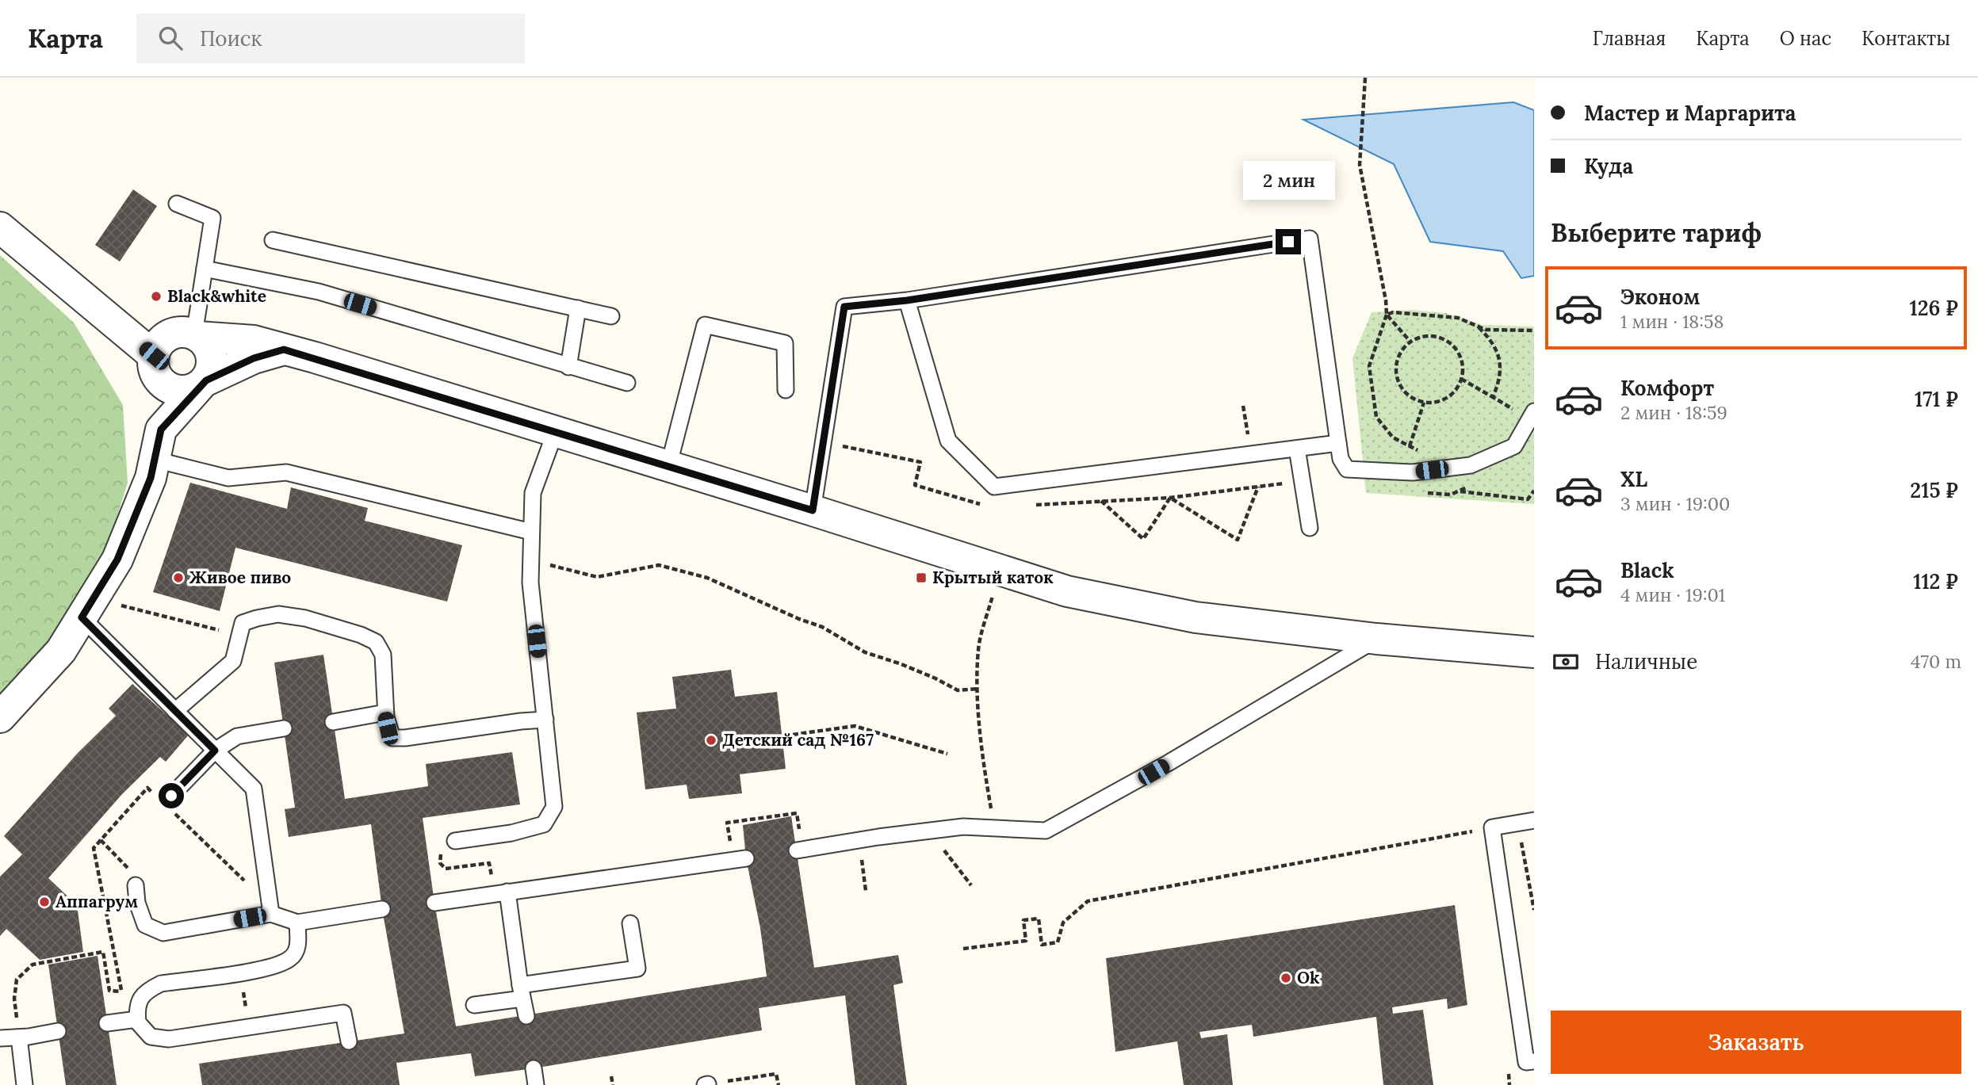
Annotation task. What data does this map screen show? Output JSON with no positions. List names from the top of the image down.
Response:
{
  "places": {
    "other": [
      "Black&white",
      "Живое пиво",
      "Детский сад №167",
      "Аппагрум",
      "Ok"
    ],
    "transit": ["Крытый каток"]
  },
  "page": {
    "header": "Карта",
    "search": "Поиск",
    "nav": [
      "Главная",
      "Карта",
      "О нас",
      "Контакты"
    ],
    "banner": ["Мастер и Маргарита", "Куда"],
    "bubble": "2 мин",
    "heading": "Выберите тариф",
    "list": [
      {
        "name": "Эконом",
        "note": "1 мин · 18:58",
        "value": "126 ₽"
      },
      {
        "name": "Комфорт",
        "note": "2 мин · 18:59",
        "value": "171 ₽"
      },
      {
        "name": "XL",
        "note": "3 мин · 19:00",
        "value": "215 ₽"
      },
      {
        "name": "Black",
        "note": "4 мин · 19:01",
        "value": "112 ₽"
      }
    ],
    "pay": ["Наличные", "470 m"],
    "buttons": "Заказать"
  }
}
